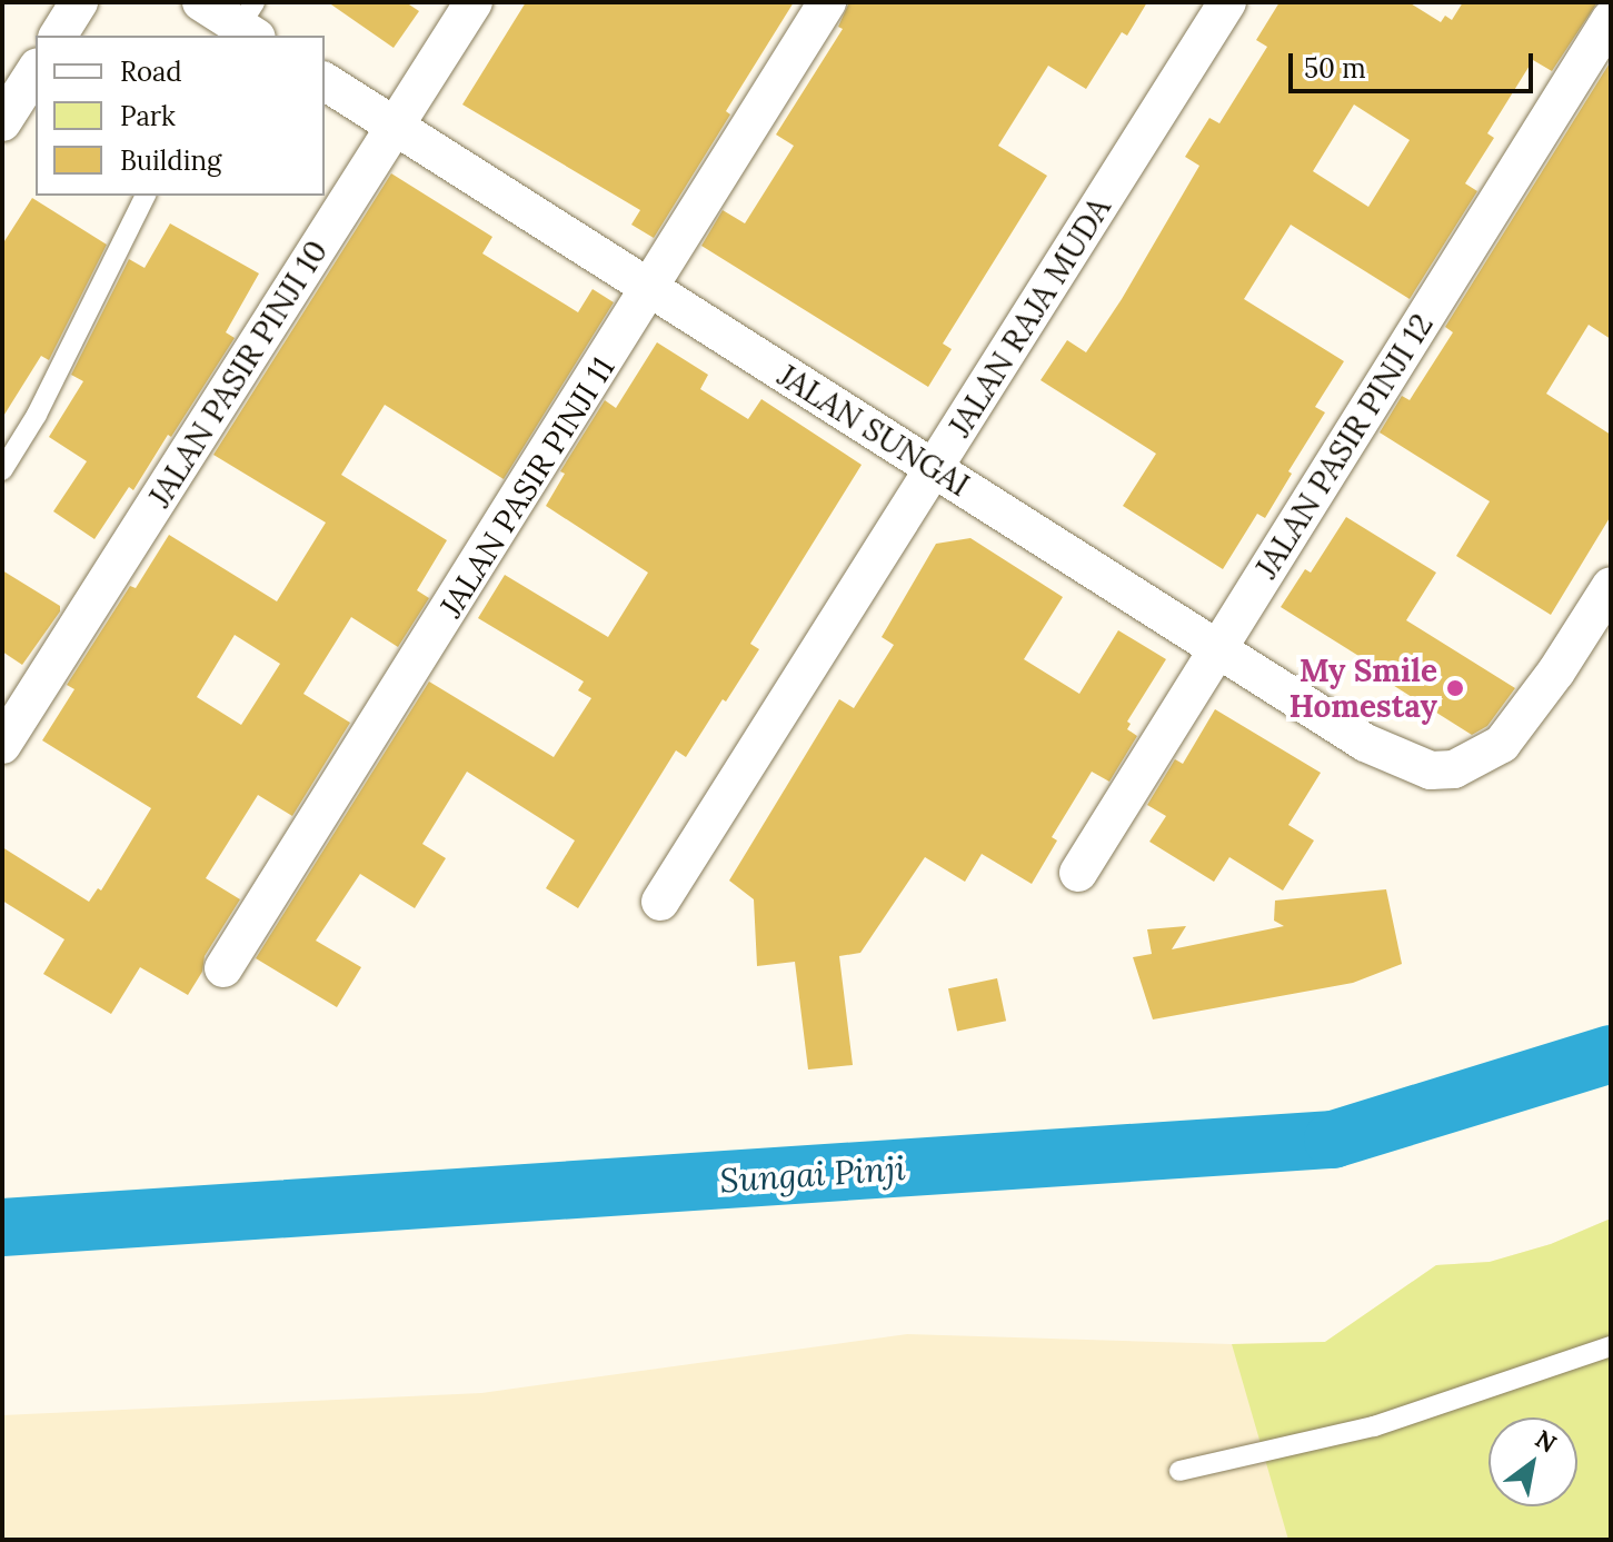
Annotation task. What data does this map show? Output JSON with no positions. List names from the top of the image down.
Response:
{
  "streets": {
    "street": [
      "JALAN RAJA MUDA",
      "JALAN PASIR PINJI 10",
      "JALAN SUNGAI",
      "JALAN PASIR PINJI 12",
      "JALAN PASIR PINJI 11"
    ]
  },
  "crossings": [
    ["JALAN RAJA MUDA", "JALAN SUNGAI"],
    ["JALAN PASIR PINJI 10", "JALAN SUNGAI"],
    ["JALAN SUNGAI", "JALAN PASIR PINJI 12"],
    ["JALAN SUNGAI", "JALAN PASIR PINJI 11"]
  ],
  "water": ["Sungai Pinji"],
  "places": ["My Smile Homestay"],
  "legend": ["Road", "Park", "Building"],
  "scale_bar": "50 m",
  "north": "top right"
}
